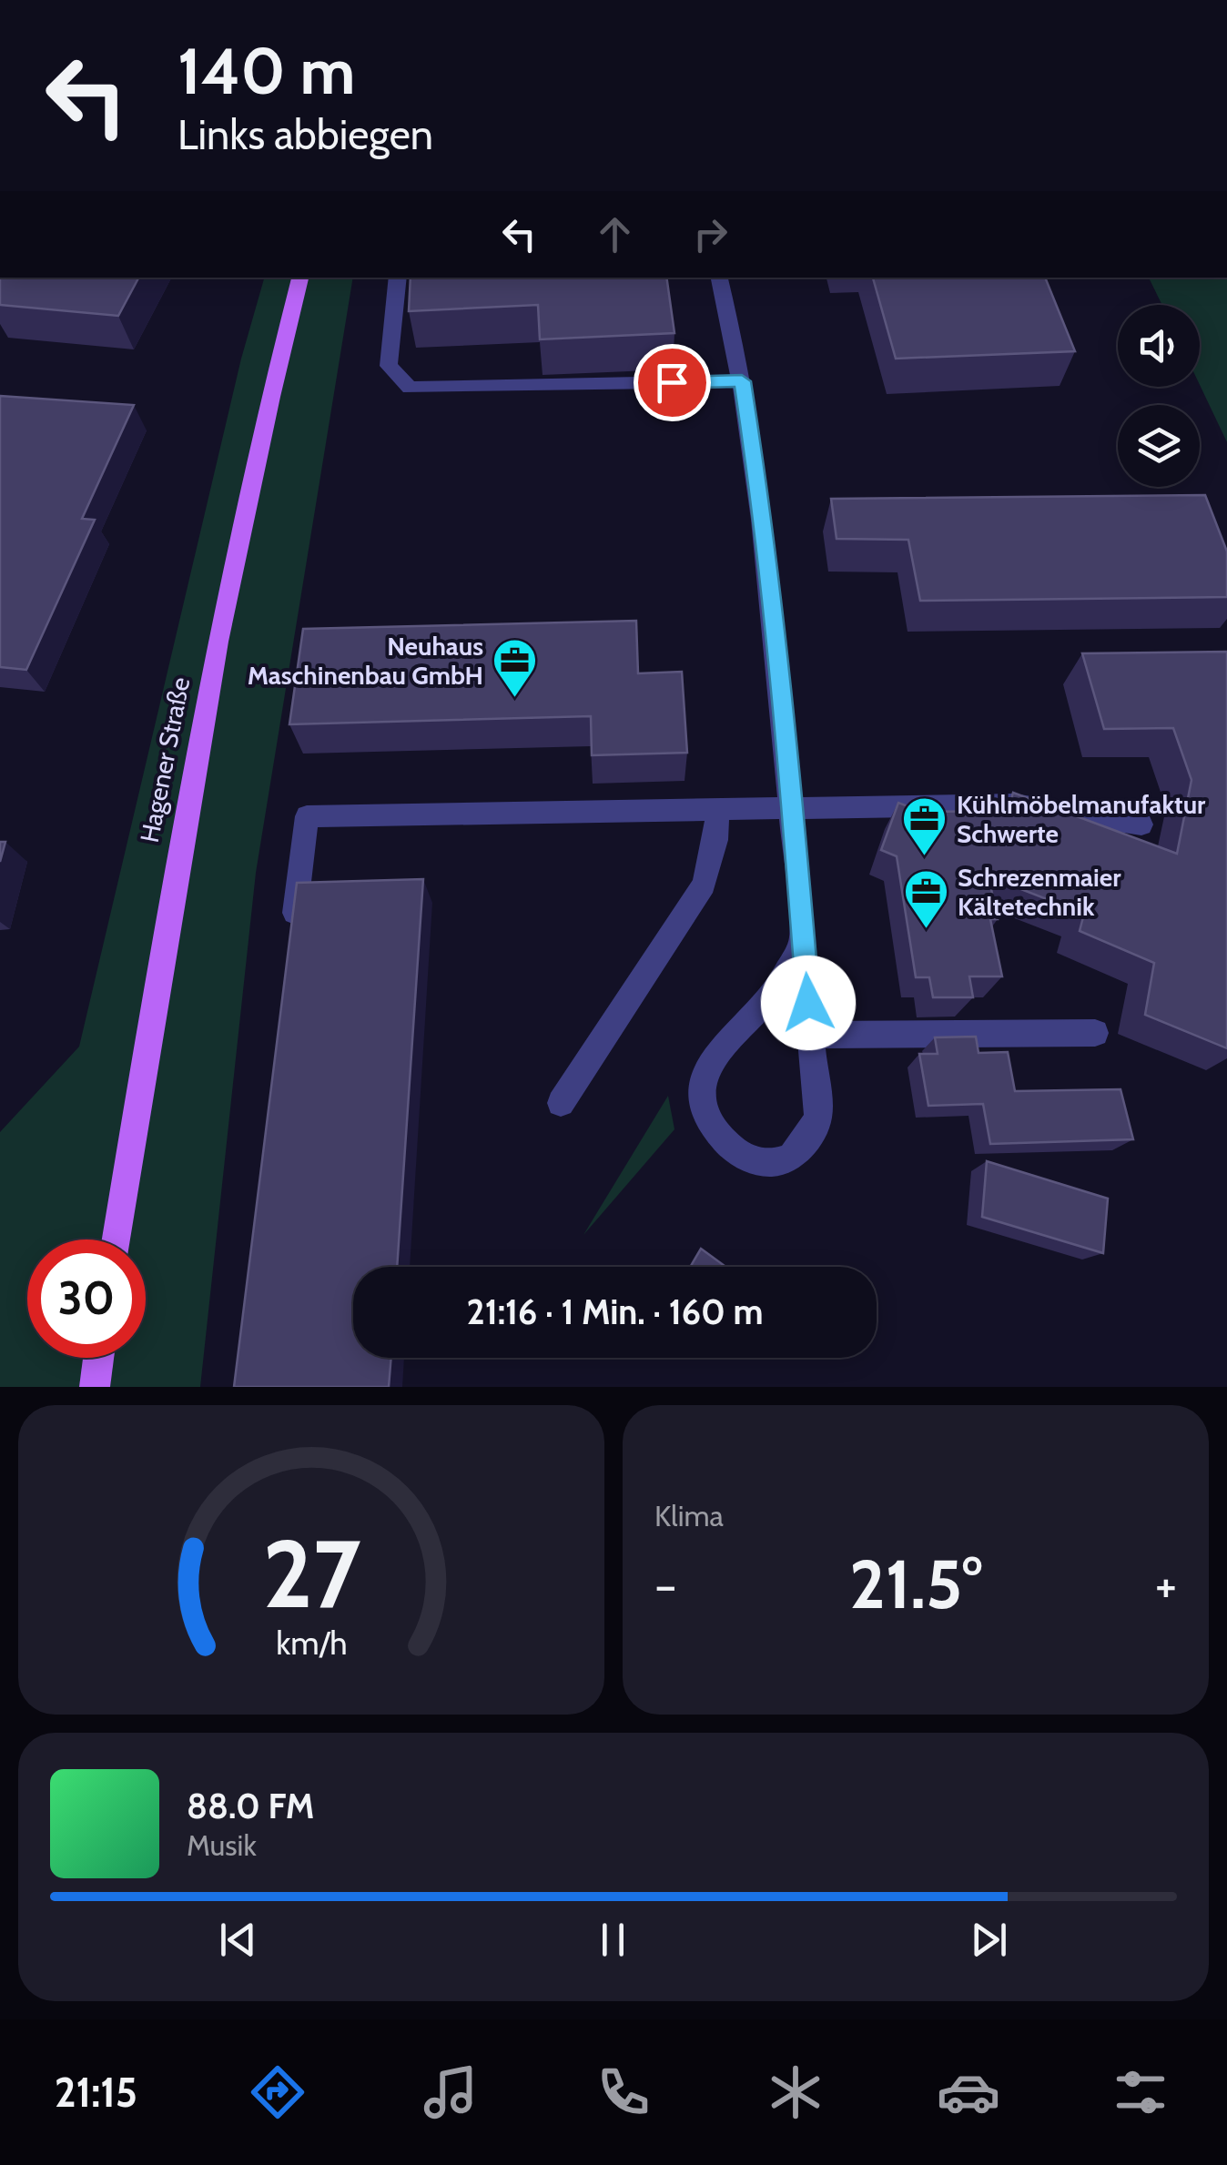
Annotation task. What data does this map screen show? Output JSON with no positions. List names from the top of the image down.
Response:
{
  "streets": {
    "main road": ["Hagener Straße"]
  },
  "places": {
    "office": ["Neuhaus Maschinenbau GmbH", "Kühlmöbelmanufaktur Schwerte", "Schrezenmaier Kältetechnik"]
  },
  "page": {
    "turn": ["140 m", "Links abbiegen"],
    "limit": "30",
    "trip": "21:16 · 1 Min. · 160 m",
    "tile": "Klima",
    "heat": ["−", "21.5°", "+"],
    "song": ["88.0 FM", "Musik"],
    "tabs": "21:15",
    "gauge": ["27", "km/h"]
  }
}
